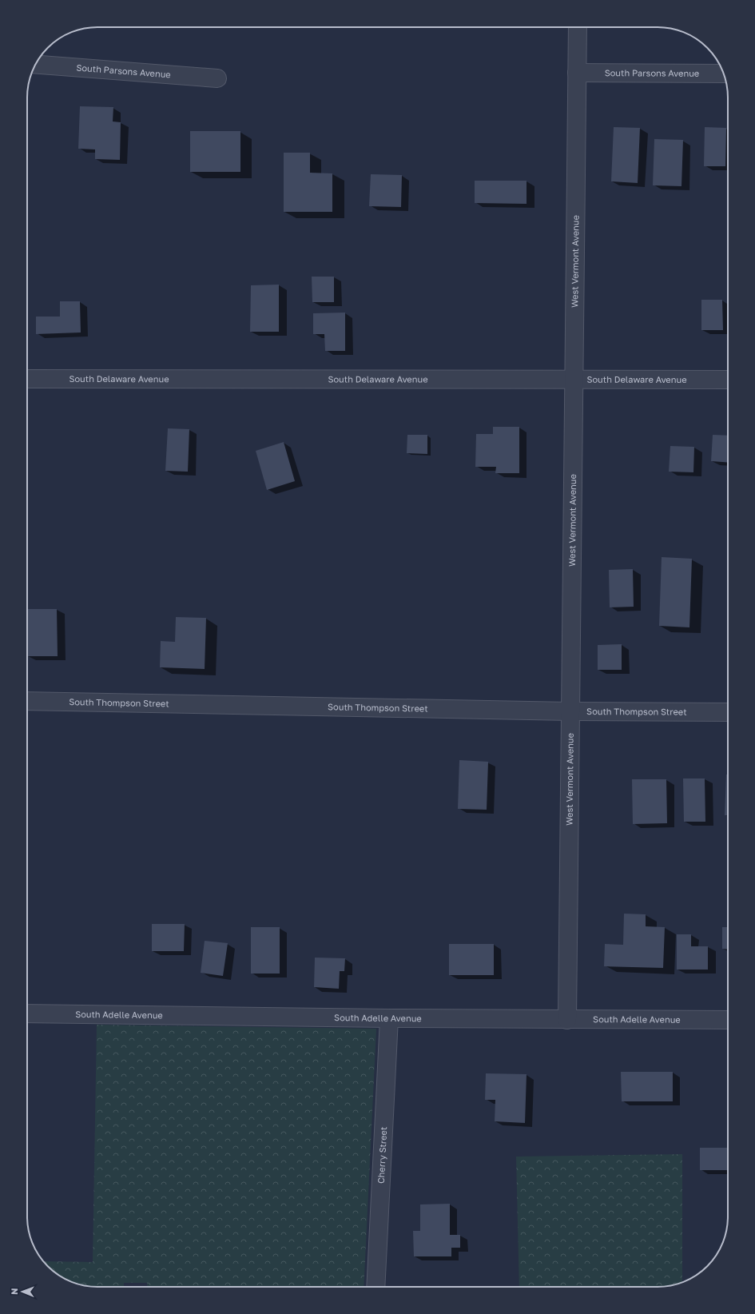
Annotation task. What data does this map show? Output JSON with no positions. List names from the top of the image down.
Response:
{
  "streets": {
    "street": [
      "South Parsons Avenue",
      "West Vermont Avenue",
      "South Delaware Avenue",
      "South Thompson Street",
      "South Adelle Avenue",
      "Cherry Street"
    ]
  },
  "crossings": [
    ["South Parsons Avenue", "West Vermont Avenue"],
    ["West Vermont Avenue", "South Delaware Avenue"],
    ["West Vermont Avenue", "South Thompson Street"],
    ["West Vermont Avenue", "South Adelle Avenue"],
    ["South Adelle Avenue", "Cherry Street"]
  ],
  "north": "left"
}
